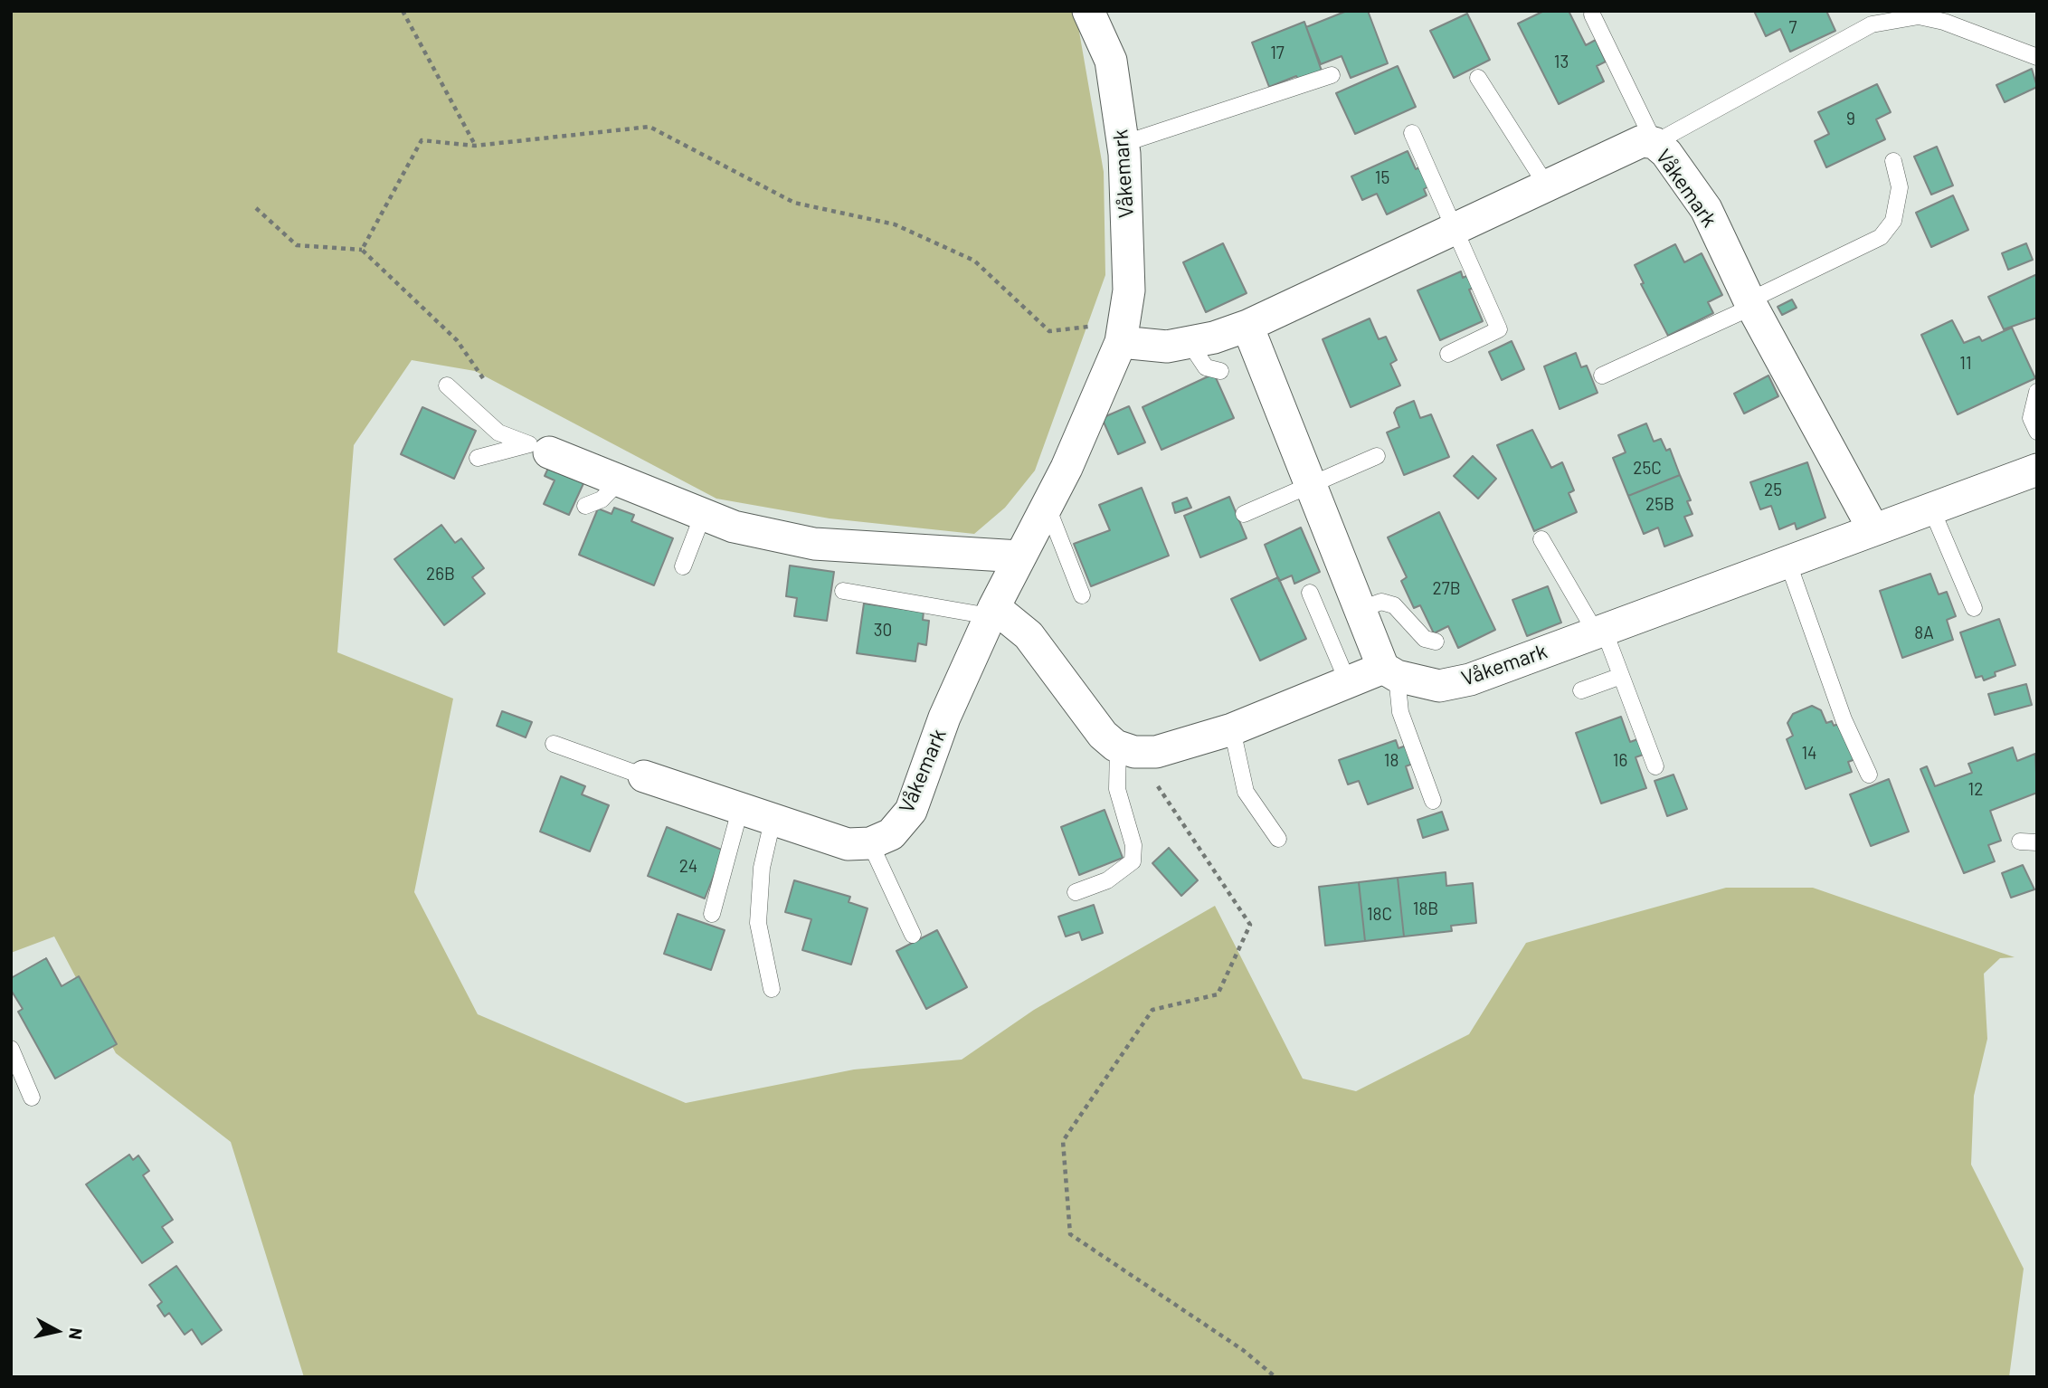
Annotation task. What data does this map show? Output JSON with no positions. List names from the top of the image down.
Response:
{
  "streets": {
    "street": ["Våkemark"]
  },
  "house_numbers": [
    "7",
    "17",
    "13",
    "9",
    "15",
    "11",
    "25C",
    "25",
    "25B",
    "26B",
    "27B",
    "30",
    "8A",
    "14",
    "18",
    "16",
    "12",
    "24",
    "18B",
    "18C"
  ],
  "north": "right"
}
